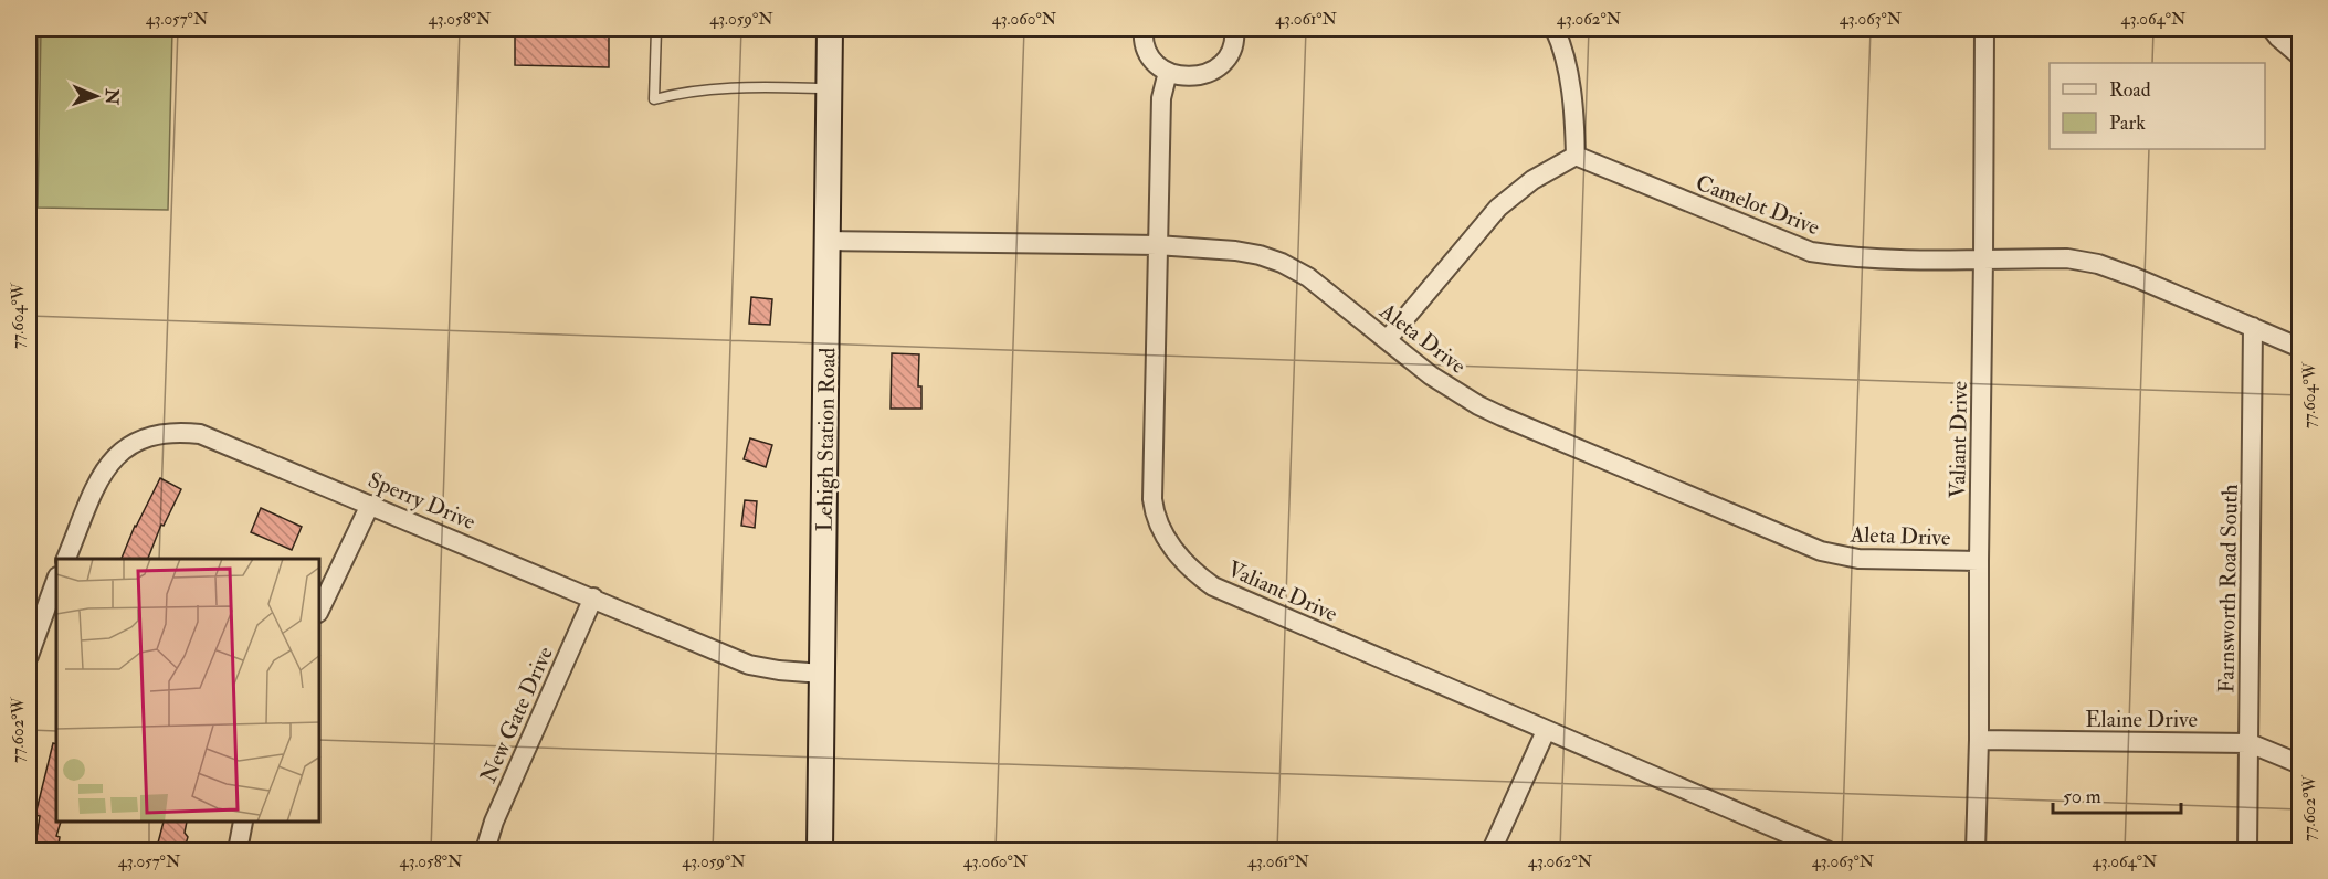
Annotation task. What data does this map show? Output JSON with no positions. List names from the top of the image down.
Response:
{
  "streets": {
    "main road": ["Lehigh Station Road"],
    "street": [
      "Camelot Drive",
      "Aleta Drive",
      "Valiant Drive",
      "Sperry Drive",
      "Farnsworth Road South",
      "New Gate Drive",
      "Elaine Drive"
    ]
  },
  "crossings": [
    ["Camelot Drive", "Valiant Drive"],
    ["Camelot Drive", "Farnsworth Road South"],
    ["Aleta Drive", "Lehigh Station Road"],
    ["Aleta Drive", "Valiant Drive"],
    ["Lehigh Station Road", "Sperry Drive"],
    ["Valiant Drive", "Elaine Drive"],
    ["Sperry Drive", "New Gate Drive"],
    ["Farnsworth Road South", "Elaine Drive"]
  ],
  "legend": ["Road", "Park"],
  "scale_bar": "50 m",
  "north": "right",
  "coordinates": [
    "43.057°N",
    "43.058°N",
    "43.059°N",
    "43.060°N",
    "43.061°N",
    "43.062°N",
    "43.063°N",
    "43.064°N",
    "77.604°W",
    "77.602°W"
  ]
}
